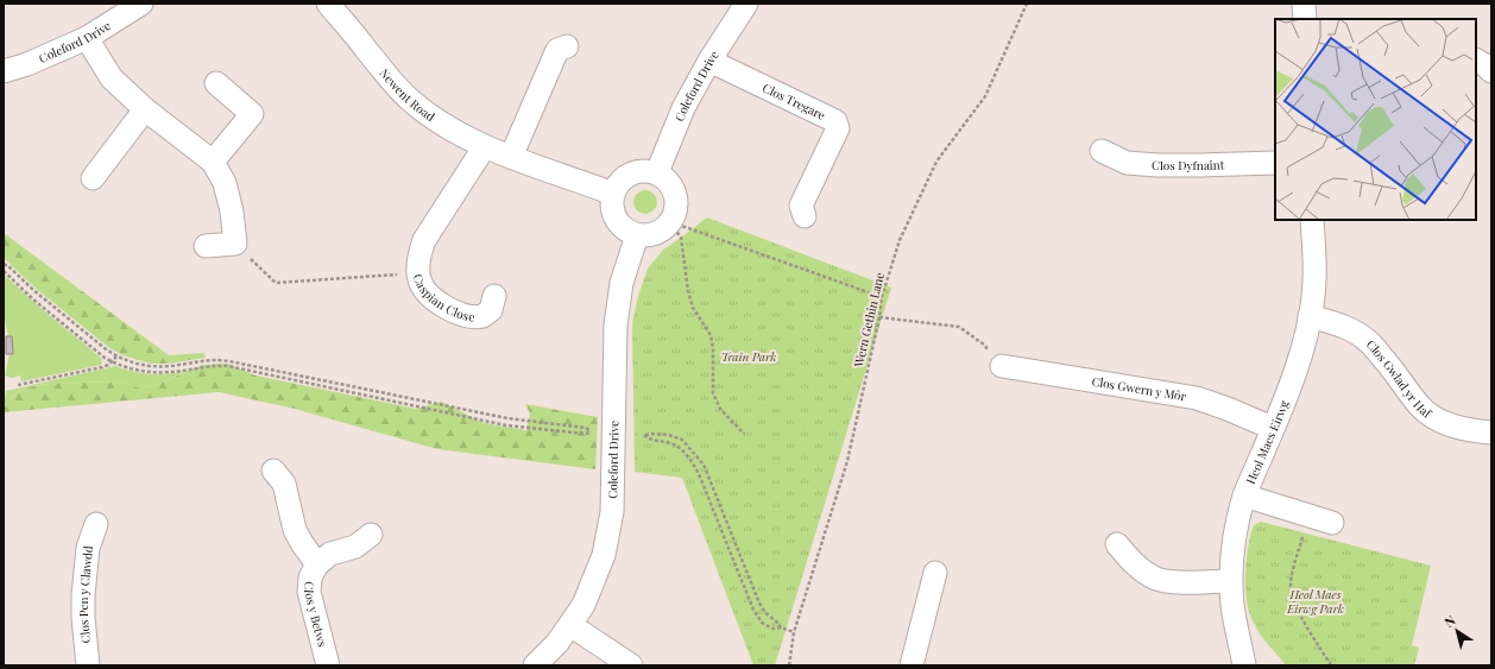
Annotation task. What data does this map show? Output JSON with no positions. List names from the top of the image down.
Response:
{
  "streets": {
    "street": [
      "Coleford Drive",
      "Newent Road",
      "Clos Tregare",
      "Clos Dyfnaint",
      "Caspian Close",
      "Clos Gwlad yr Haf",
      "Clos Gwern y Môr",
      "Heol Maes Eirwg",
      "Clos Pen y Clawdd",
      "Clos y Betws"
    ],
    "path": ["Wern Gethin Lane"]
  },
  "crossings": [
    ["Coleford Drive", "Newent Road"],
    ["Coleford Drive", "Clos Tregare"],
    ["Newent Road", "Caspian Close"],
    ["Clos Gwlad yr Haf", "Heol Maes Eirwg"],
    ["Clos Gwern y Môr", "Heol Maes Eirwg"]
  ],
  "parks": ["Train Park", "Heol Maes Eirwg Park"],
  "north": "top left"
}
